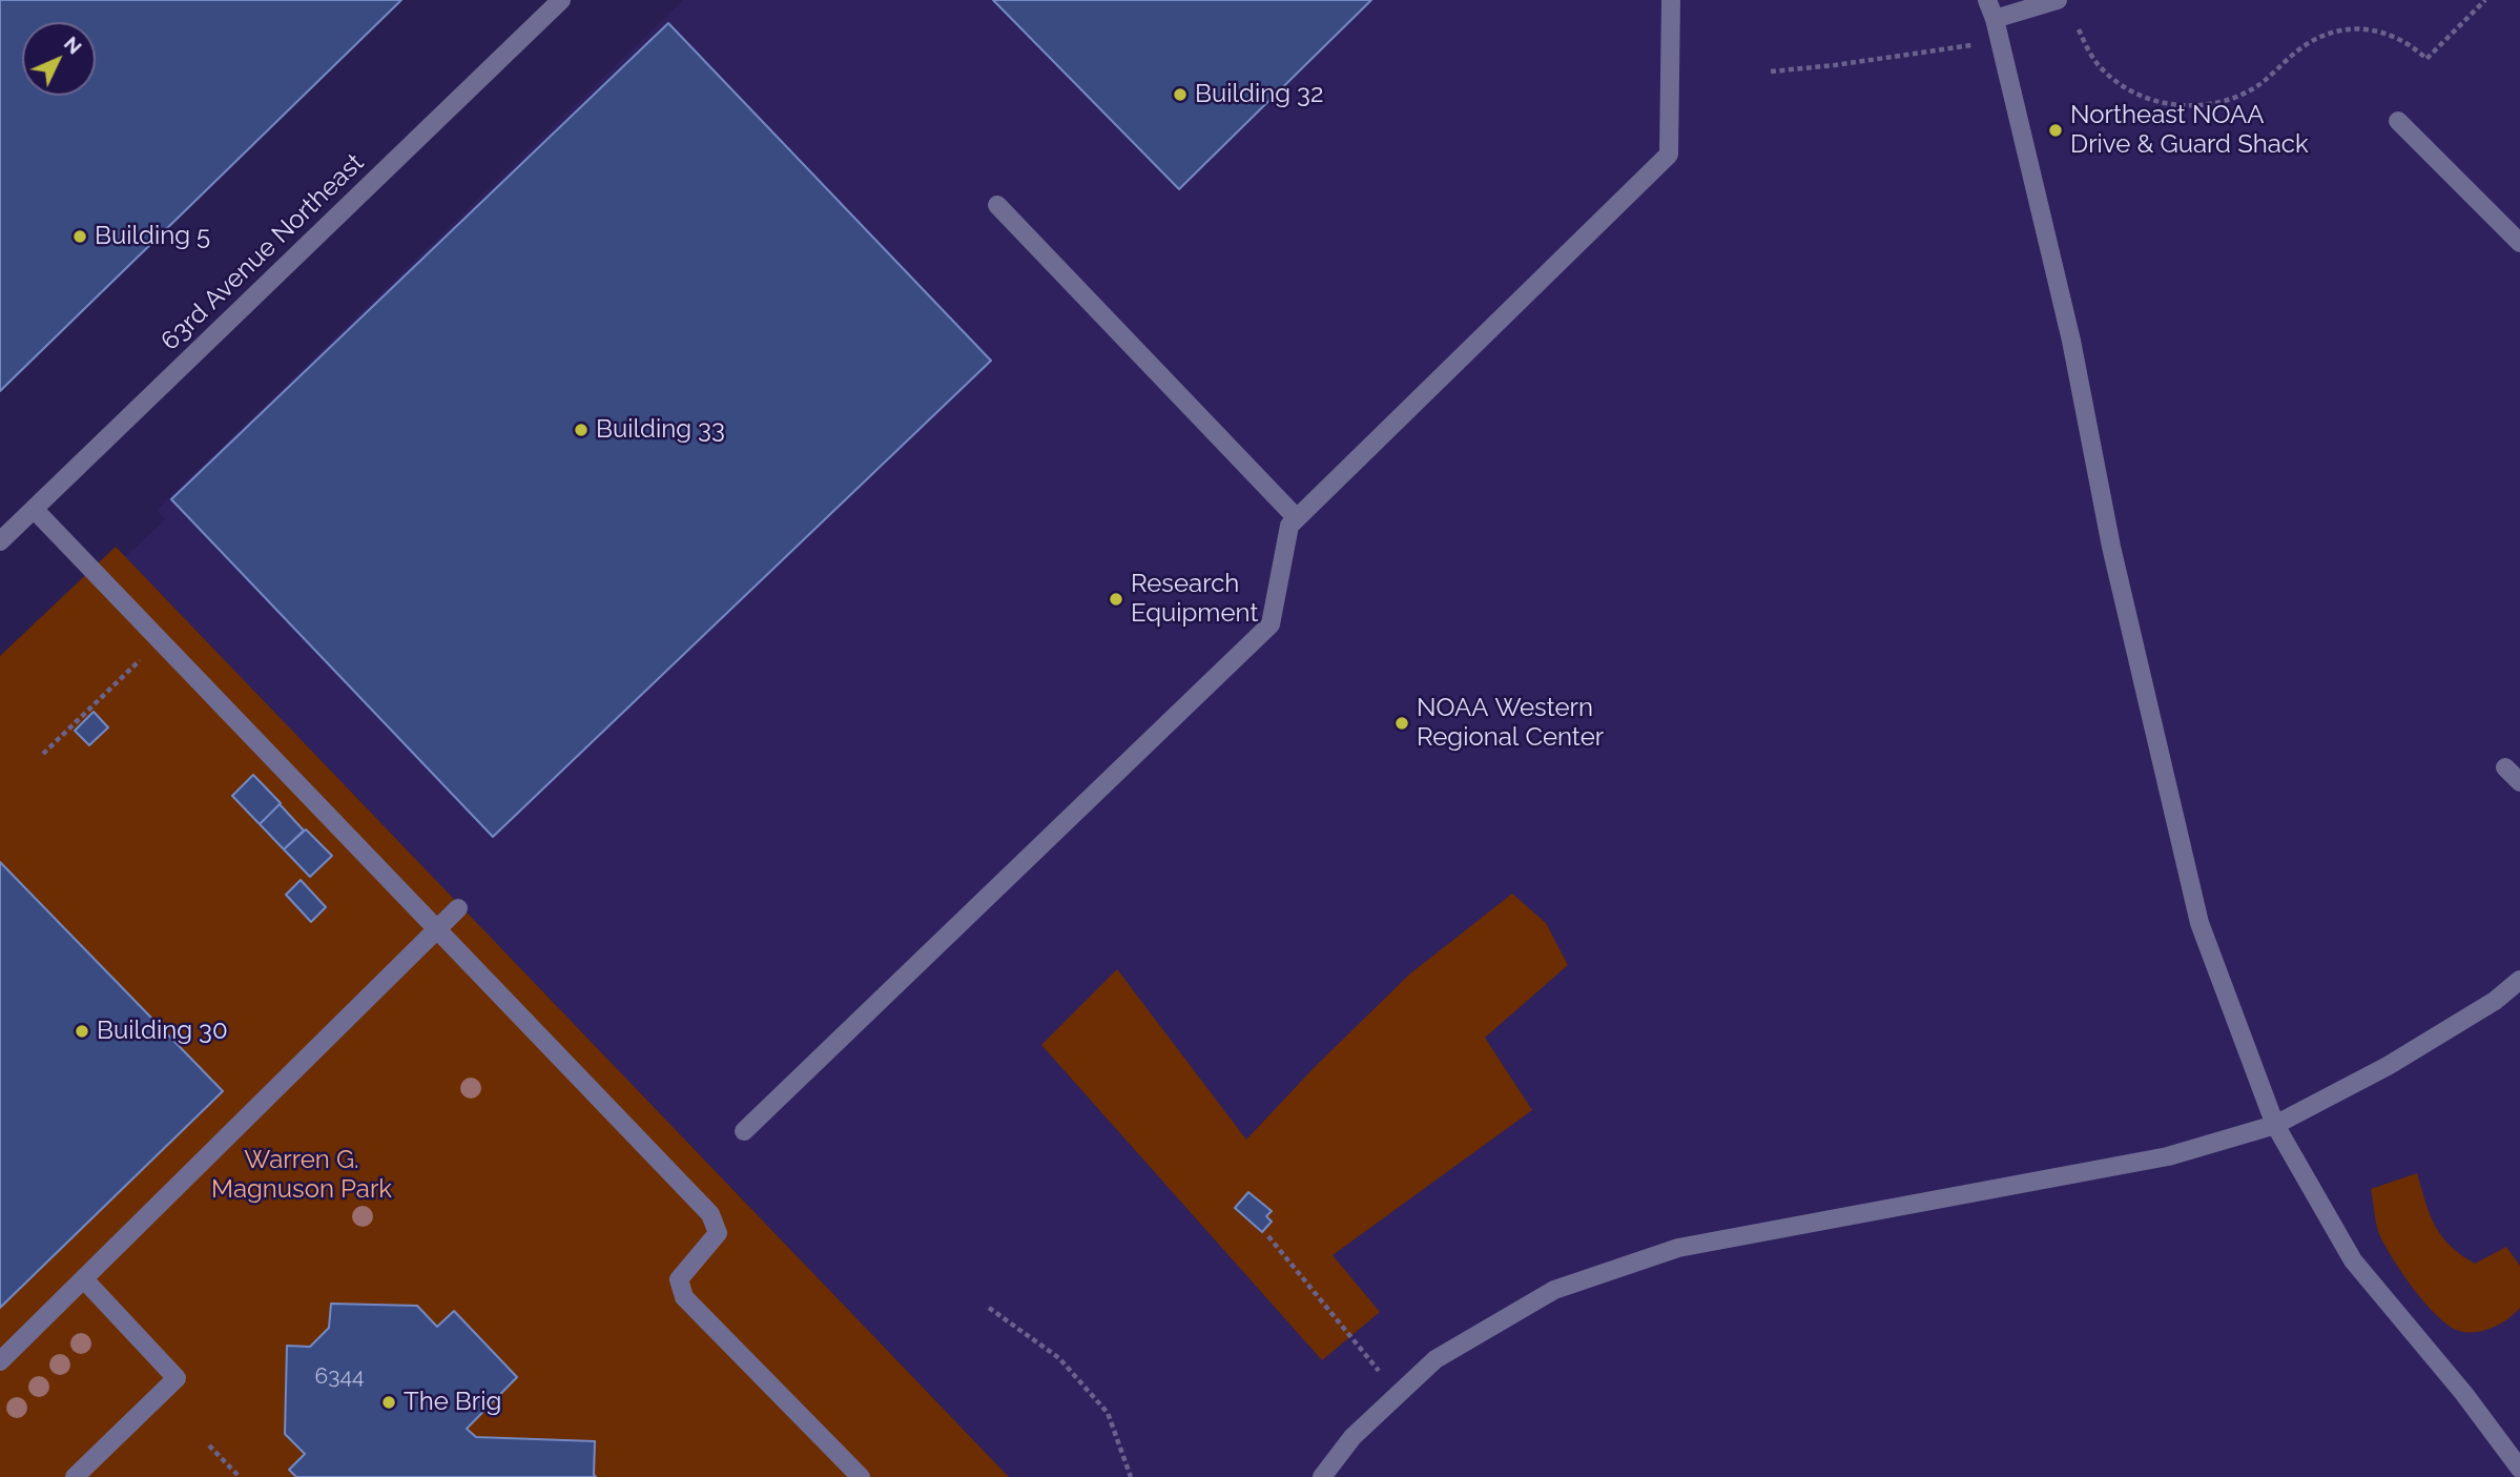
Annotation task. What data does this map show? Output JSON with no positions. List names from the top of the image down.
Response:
{
  "streets": {
    "street": ["63rd Avenue Northeast"]
  },
  "parks": ["Warren G. Magnuson Park"],
  "places": [
    "Building 32",
    "Northeast NOAA Drive & Guard Shack",
    "Building 5",
    "Building 33",
    "Research Equipment",
    "NOAA Western Regional Center",
    "Building 30",
    "The Brig"
  ],
  "house_numbers": ["6344"],
  "north": "top right"
}
